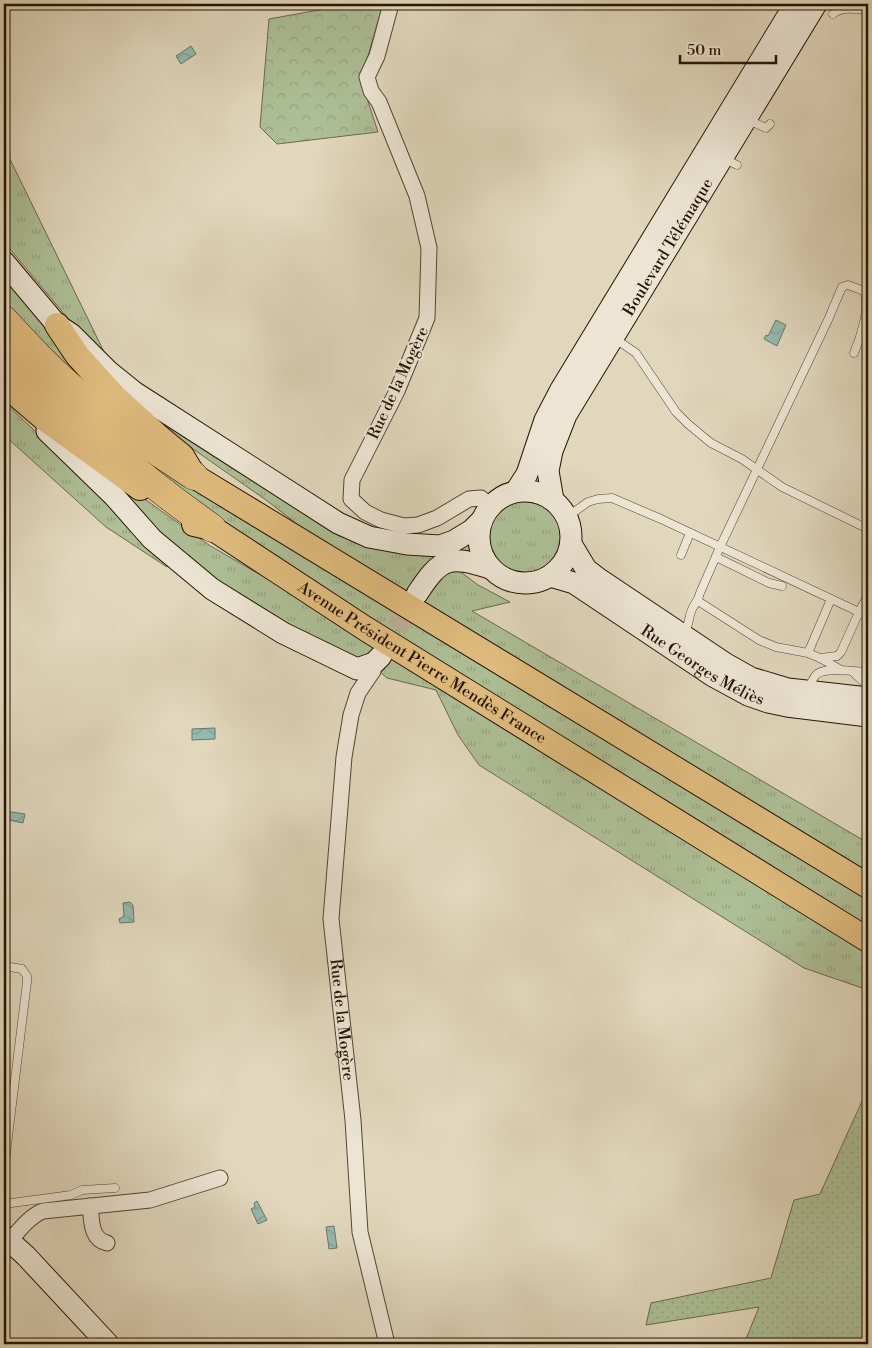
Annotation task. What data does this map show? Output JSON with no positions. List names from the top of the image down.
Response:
{
  "streets": {
    "highway": ["Avenue Président Pierre Mendès France"],
    "main road": ["Boulevard Télémaque", "Rue Georges Méliès"],
    "street": ["Rue de la Mogère"]
  },
  "crossings": [
    ["Boulevard Télémaque", "Rue de la Mogère"],
    ["Boulevard Télémaque", "Rue Georges Méliès"],
    ["Rue de la Mogère", "Rue Georges Méliès"]
  ],
  "scale_bar": "50 m"
}
